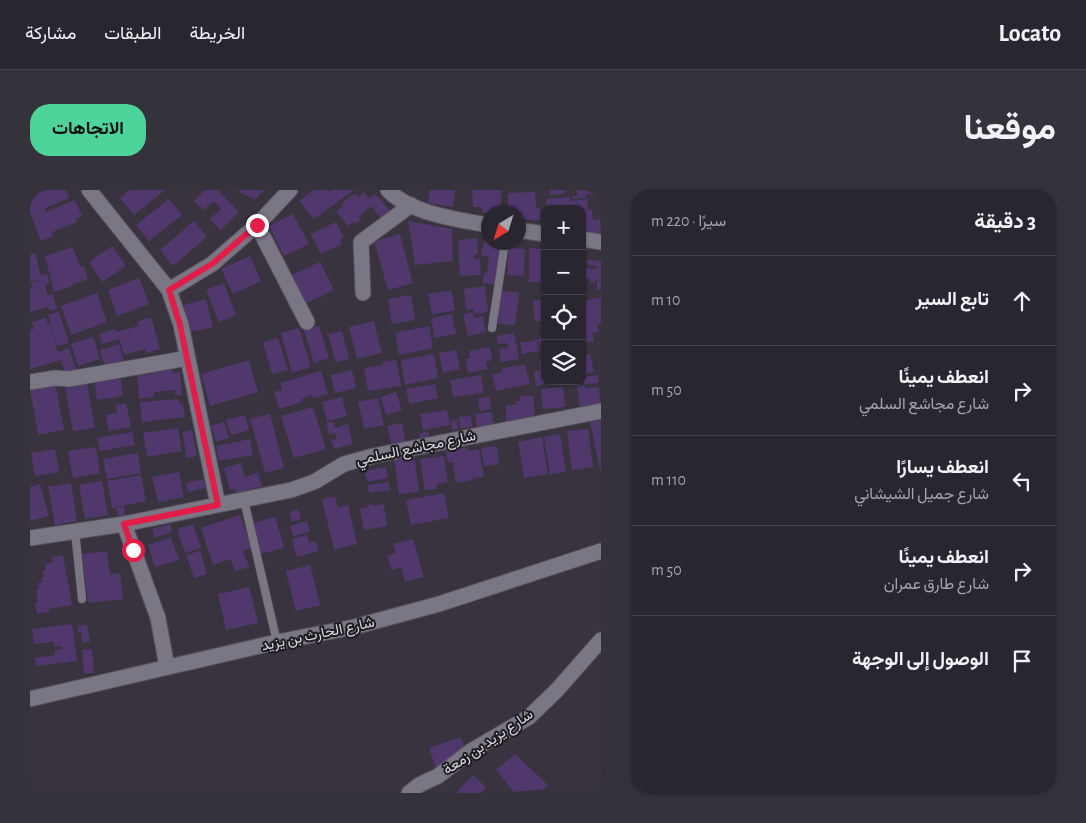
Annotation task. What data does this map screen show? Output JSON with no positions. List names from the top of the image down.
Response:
{
  "streets": {
    "street": ["شارع مجاشع السلمي", "شارع الحارث بن يزيد", "شارع يزيد بن زمعة"]
  },
  "north": "bottom left",
  "page": {
    "header": "Locato",
    "nav": ["الخريطة", "الطبقات", "مشاركة"],
    "title": "موقعنا",
    "buttons": "الاتجاهات",
    "heading": ["3 دقيقة", "سيرًا · 220 m"],
    "map_buttons": ["+", "−"],
    "list": [
      ["تابع السير", "10 m"],
      ["انعطف يمينًا", "شارع مجاشع السلمي", "50 m"],
      ["انعطف يسارًا", "شارع جميل الشيشاني", "110 m"],
      ["انعطف يمينًا", "شارع طارق عمران", "50 m"],
      "الوصول إلى الوجهة"
    ]
  }
}
